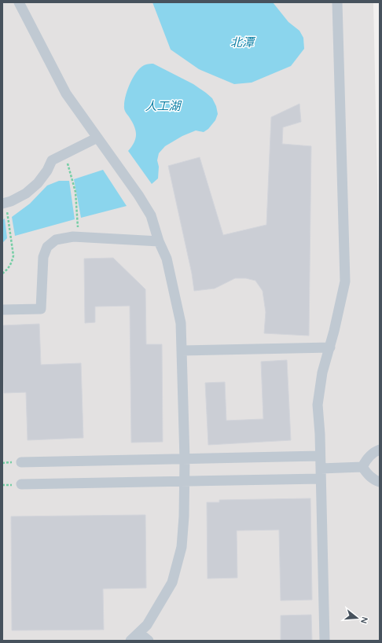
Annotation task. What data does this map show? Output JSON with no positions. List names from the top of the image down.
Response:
{
  "water": ["北潭", "人工湖"],
  "north": "right"
}
